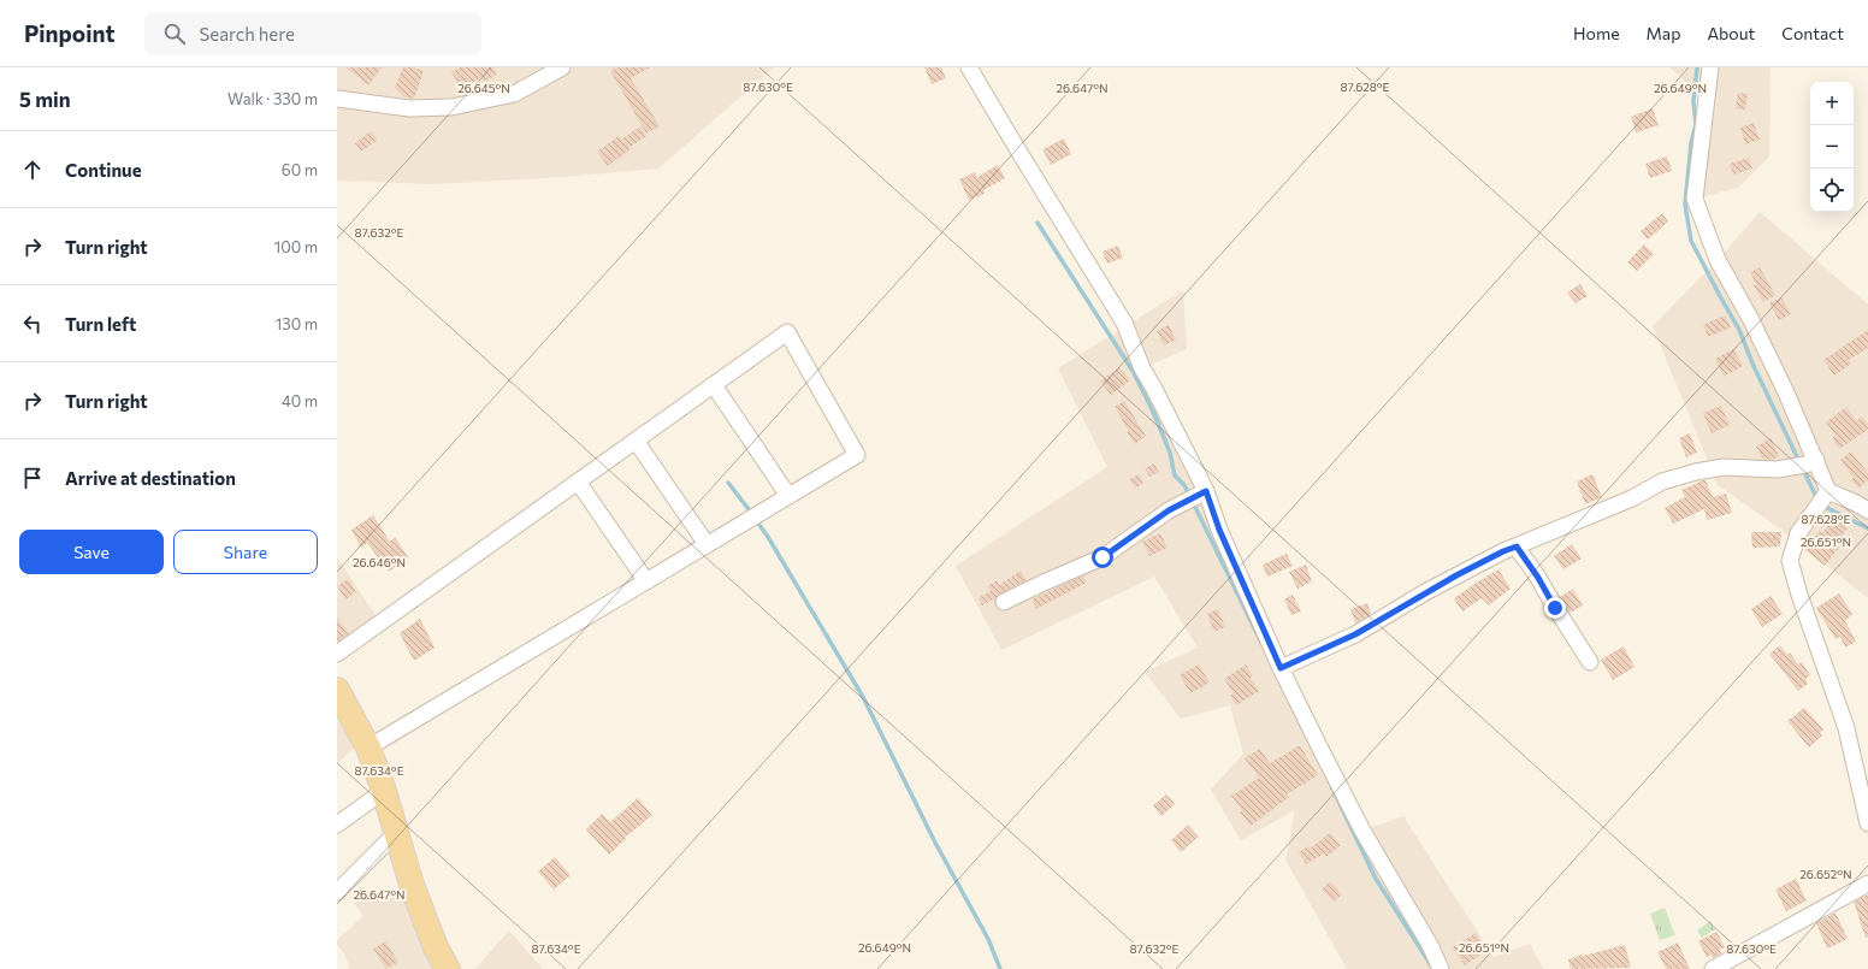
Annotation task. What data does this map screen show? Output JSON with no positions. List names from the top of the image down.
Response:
{
  "page": {
    "header": "Pinpoint",
    "search": "Search here",
    "nav": [
      "Home",
      "Map",
      "About",
      "Contact"
    ],
    "heading": ["5 min", "Walk · 330 m"],
    "map_buttons": ["+", "−"],
    "list": [
      ["Continue", "60 m"],
      ["Turn right", "100 m"],
      ["Turn left", "130 m"],
      ["Turn right", "40 m"],
      "Arrive at destination"
    ],
    "buttons": ["Save", "Share"]
  },
  "coordinates": [
    "87.630°E",
    "87.628°E",
    "26.645°N",
    "26.647°N",
    "26.649°N",
    "87.632°E",
    "26.651°N",
    "26.646°N",
    "87.634°E",
    "26.652°N"
  ]
}
